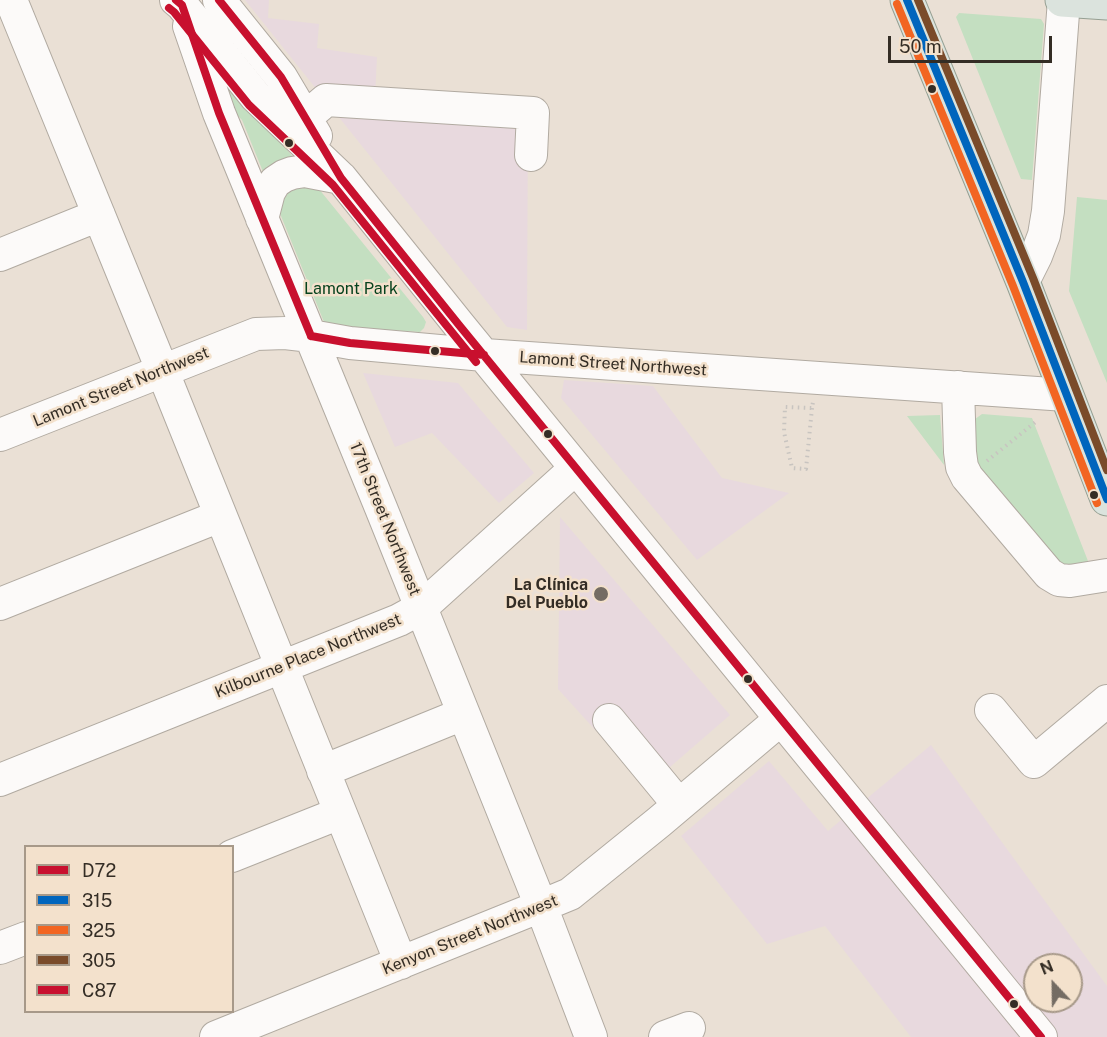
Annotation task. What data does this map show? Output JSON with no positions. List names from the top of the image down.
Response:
{
  "streets": {
    "street": [
      "Lamont Street Northwest",
      "17th Street Northwest",
      "Kilbourne Place Northwest",
      "Kenyon Street Northwest"
    ]
  },
  "crossings": [
    ["Lamont Street Northwest", "17th Street Northwest"],
    ["17th Street Northwest", "Kilbourne Place Northwest"],
    ["17th Street Northwest", "Kenyon Street Northwest"]
  ],
  "parks": ["Lamont Park"],
  "places": ["La Clínica Del Pueblo"],
  "lines": [
    "transit line D72",
    "transit line 315",
    "transit line 305",
    "transit line 325",
    "transit line C87"
  ],
  "legend": [
    "D72",
    "315",
    "325",
    "305",
    "C87"
  ],
  "scale_bar": "50 m",
  "north": "top"
}
